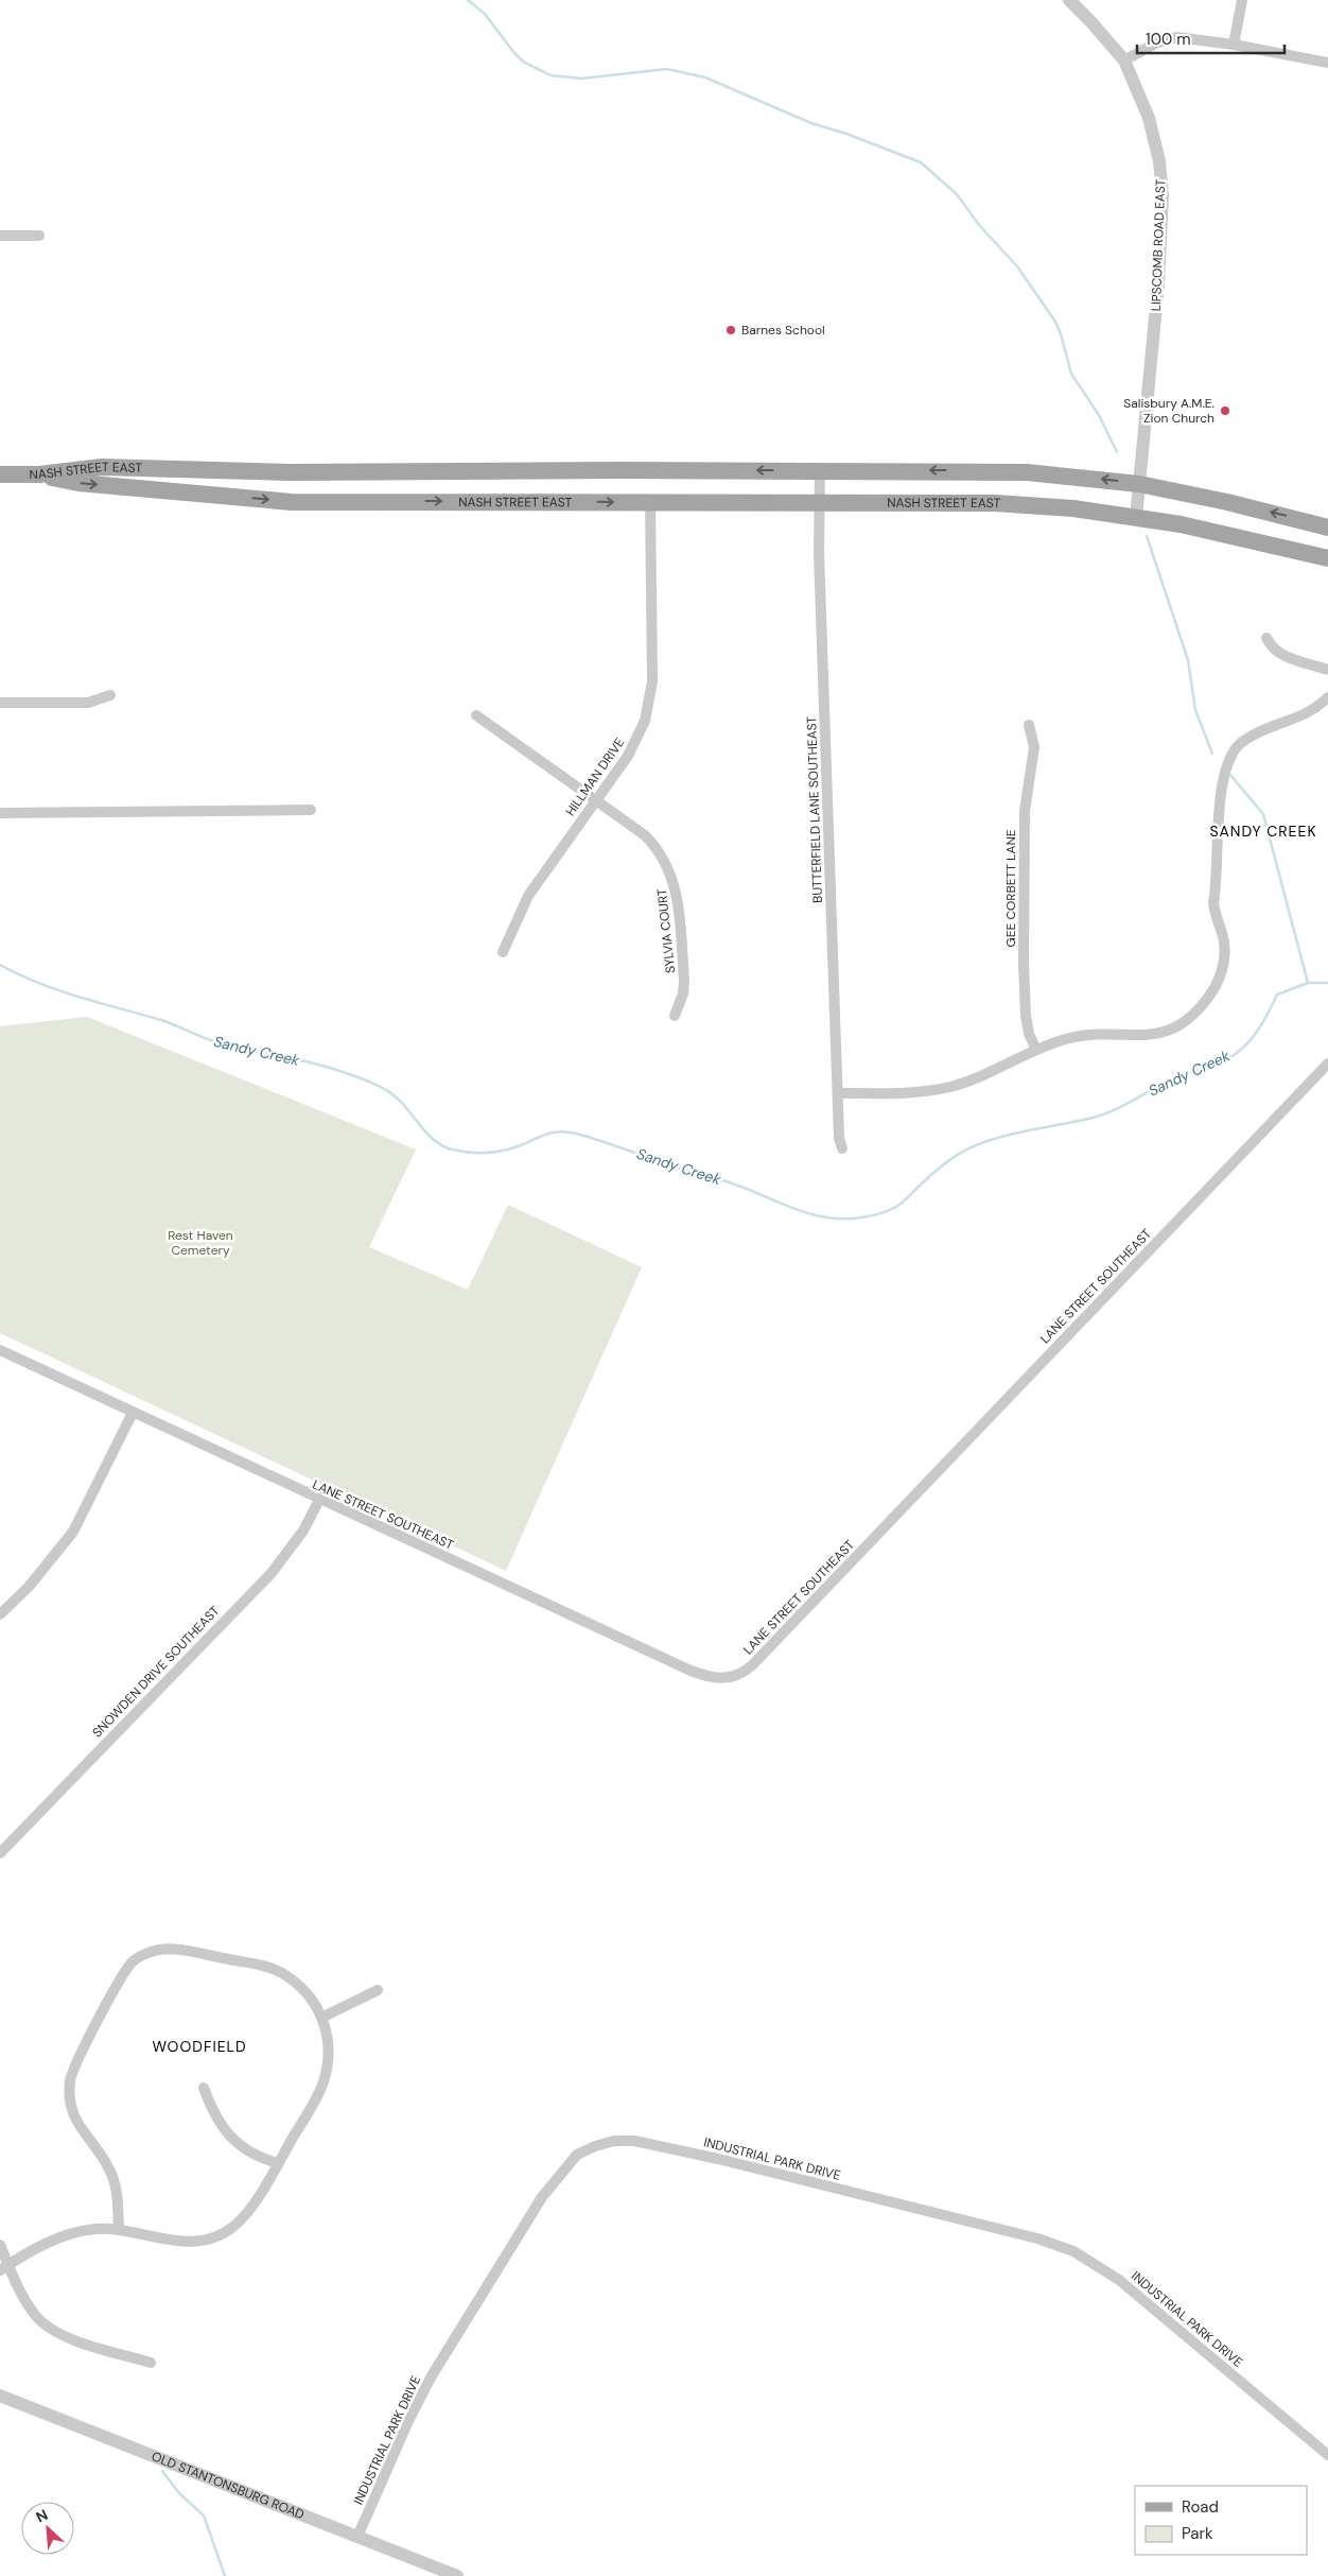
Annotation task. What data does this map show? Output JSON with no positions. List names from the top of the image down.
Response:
{
  "streets": {
    "main road": ["NASH STREET EAST"],
    "street": [
      "LIPSCOMB ROAD EAST",
      "HILLMAN DRIVE",
      "BUTTERFIELD LANE SOUTHEAST",
      "GEE CORBETT LANE",
      "SYLVIA COURT",
      "LANE STREET SOUTHEAST",
      "SNOWDEN DRIVE SOUTHEAST",
      "INDUSTRIAL PARK DRIVE",
      "OLD STANTONSBURG ROAD"
    ]
  },
  "crossings": [
    ["LIPSCOMB ROAD EAST", "NASH STREET EAST"],
    ["NASH STREET EAST", "HILLMAN DRIVE"],
    ["NASH STREET EAST", "BUTTERFIELD LANE SOUTHEAST"],
    ["HILLMAN DRIVE", "SYLVIA COURT"],
    ["LANE STREET SOUTHEAST", "SNOWDEN DRIVE SOUTHEAST"],
    ["INDUSTRIAL PARK DRIVE", "OLD STANTONSBURG ROAD"]
  ],
  "districts": ["SANDY CREEK", "WOODFIELD"],
  "water": ["Sandy Creek"],
  "parks": ["Rest Haven Cemetery"],
  "places": ["Barnes School", "Salisbury A.M.E. Zion Church"],
  "legend": ["Road", "Park"],
  "scale_bar": "100 m",
  "north": "top left"
}
